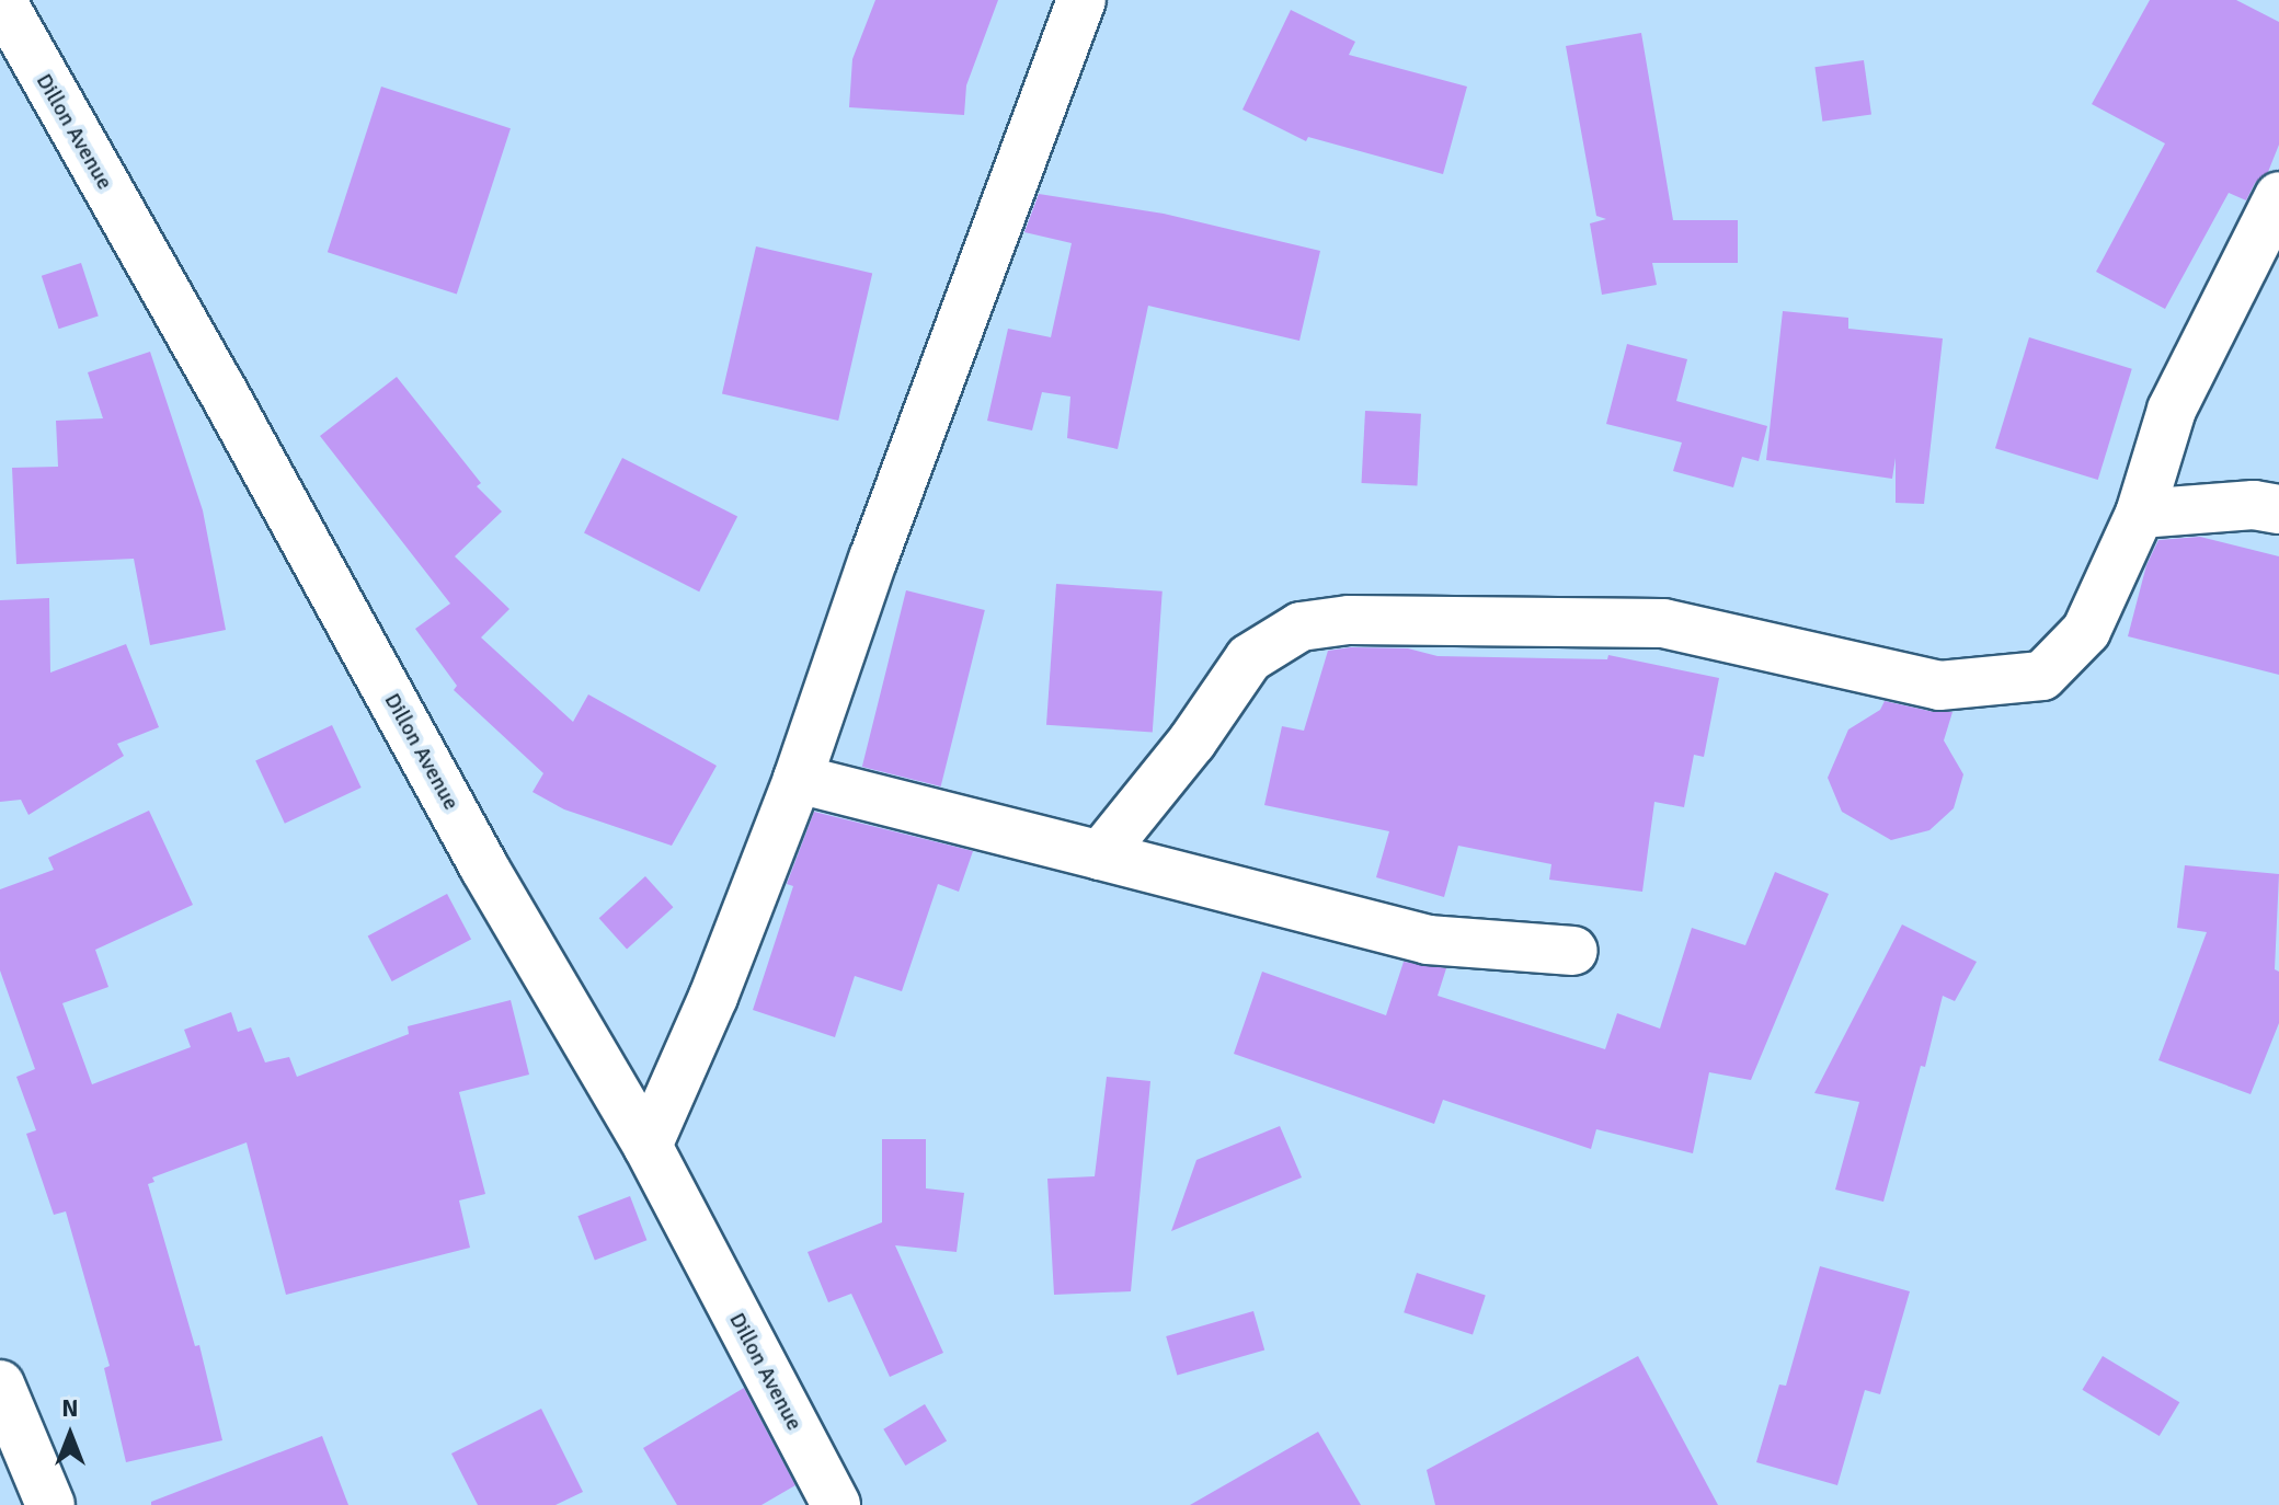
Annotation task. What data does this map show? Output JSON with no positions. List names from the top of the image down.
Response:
{
  "streets": {
    "street": ["Dillon Avenue"]
  },
  "north": "top"
}
